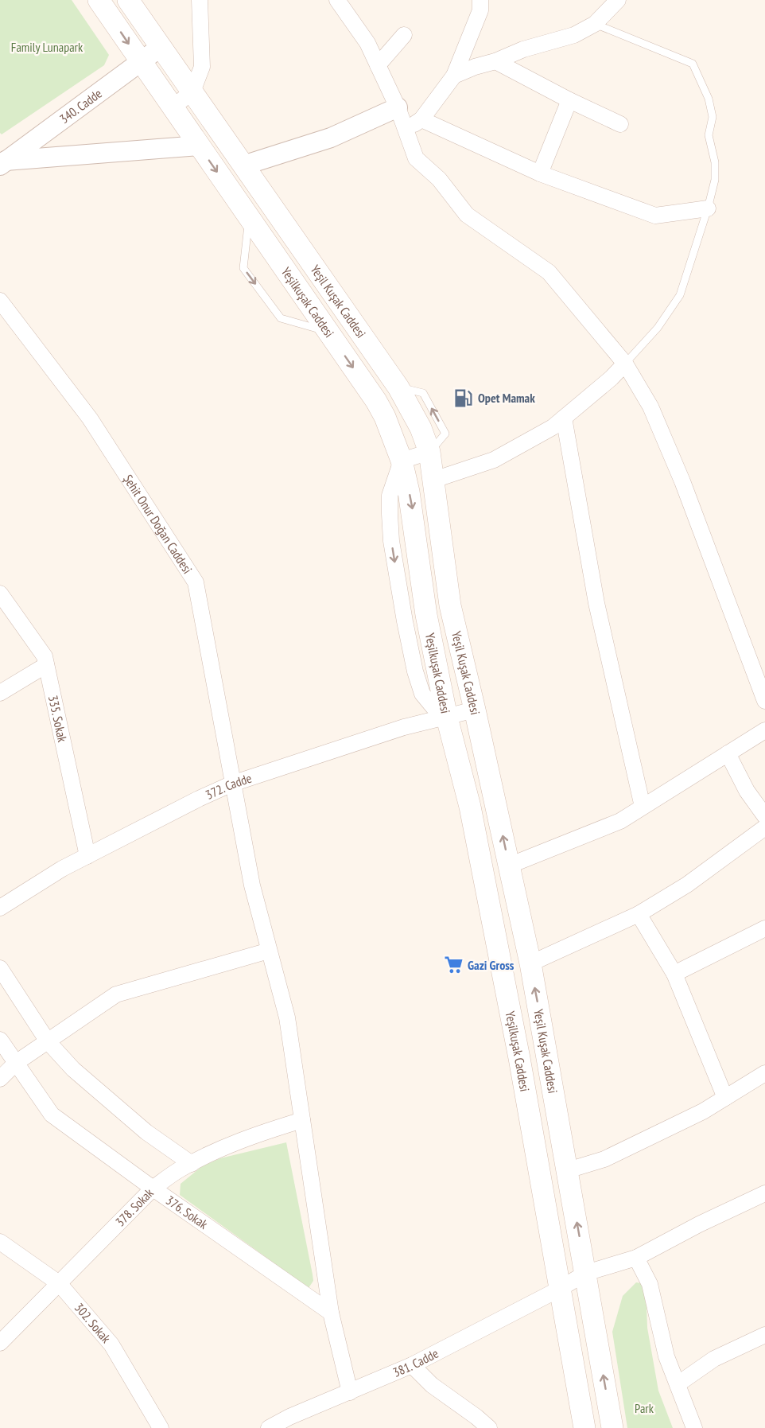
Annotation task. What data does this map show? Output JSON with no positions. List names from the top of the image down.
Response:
{
  "streets": {
    "main road": ["Yeşil Kuşak Caddesi", "Yeşilkuşak Caddesi"],
    "street": [
      "340. Cadde",
      "Şehit Onur Doğan Caddesi",
      "335. Sokak",
      "372. Cadde",
      "378. Sokak",
      "376. Sokak",
      "302. Sokak",
      "381. Cadde"
    ]
  },
  "crossings": [
    ["340. Cadde", "Yeşil Kuşak Caddesi"],
    ["340. Cadde", "Yeşilkuşak Caddesi"],
    ["Yeşil Kuşak Caddesi", "372. Cadde"],
    ["Yeşil Kuşak Caddesi", "381. Cadde"],
    ["Yeşilkuşak Caddesi", "372. Cadde"],
    ["Yeşilkuşak Caddesi", "381. Cadde"],
    ["Şehit Onur Doğan Caddesi", "372. Cadde"],
    ["Şehit Onur Doğan Caddesi", "378. Sokak"],
    ["Şehit Onur Doğan Caddesi", "376. Sokak"],
    ["335. Sokak", "372. Cadde"],
    ["378. Sokak", "376. Sokak"],
    ["378. Sokak", "302. Sokak"]
  ],
  "one_way": ["Yeşil Kuşak Caddesi"],
  "parks": ["Family Lunapark", "Park"],
  "places": {
    "fuel station": ["Opet Mamak"],
    "supermarket": ["Gazi Gross"]
  }
}
